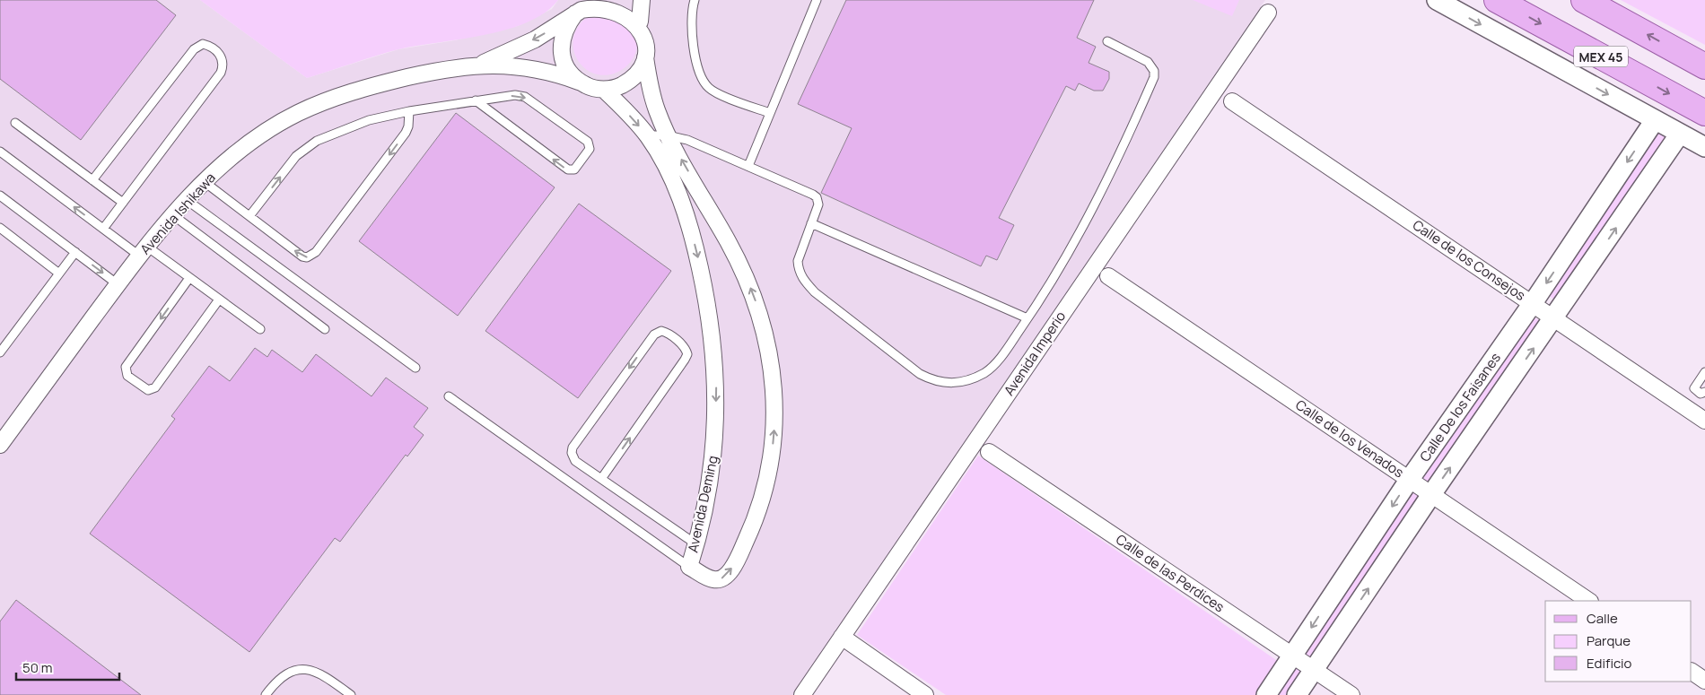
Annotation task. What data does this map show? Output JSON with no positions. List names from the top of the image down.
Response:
{
  "streets": {
    "main road": ["MEX 45"],
    "street": [
      "Avenida Ishikawa",
      "Calle de los Consejos",
      "Avenida Imperio",
      "Calle De los Faisanes",
      "Calle de los Venados",
      "Avenida Deming",
      "Calle de las Perdices"
    ]
  },
  "crossings": [
    ["Avenida Ishikawa", "Avenida Deming"],
    ["Calle de los Consejos", "Calle De los Faisanes"],
    ["Calle De los Faisanes", "Calle de los Venados"],
    ["Calle De los Faisanes", "Calle de las Perdices"]
  ],
  "legend": ["Calle", "Parque", "Edificio"],
  "scale_bar": "50 m"
}
